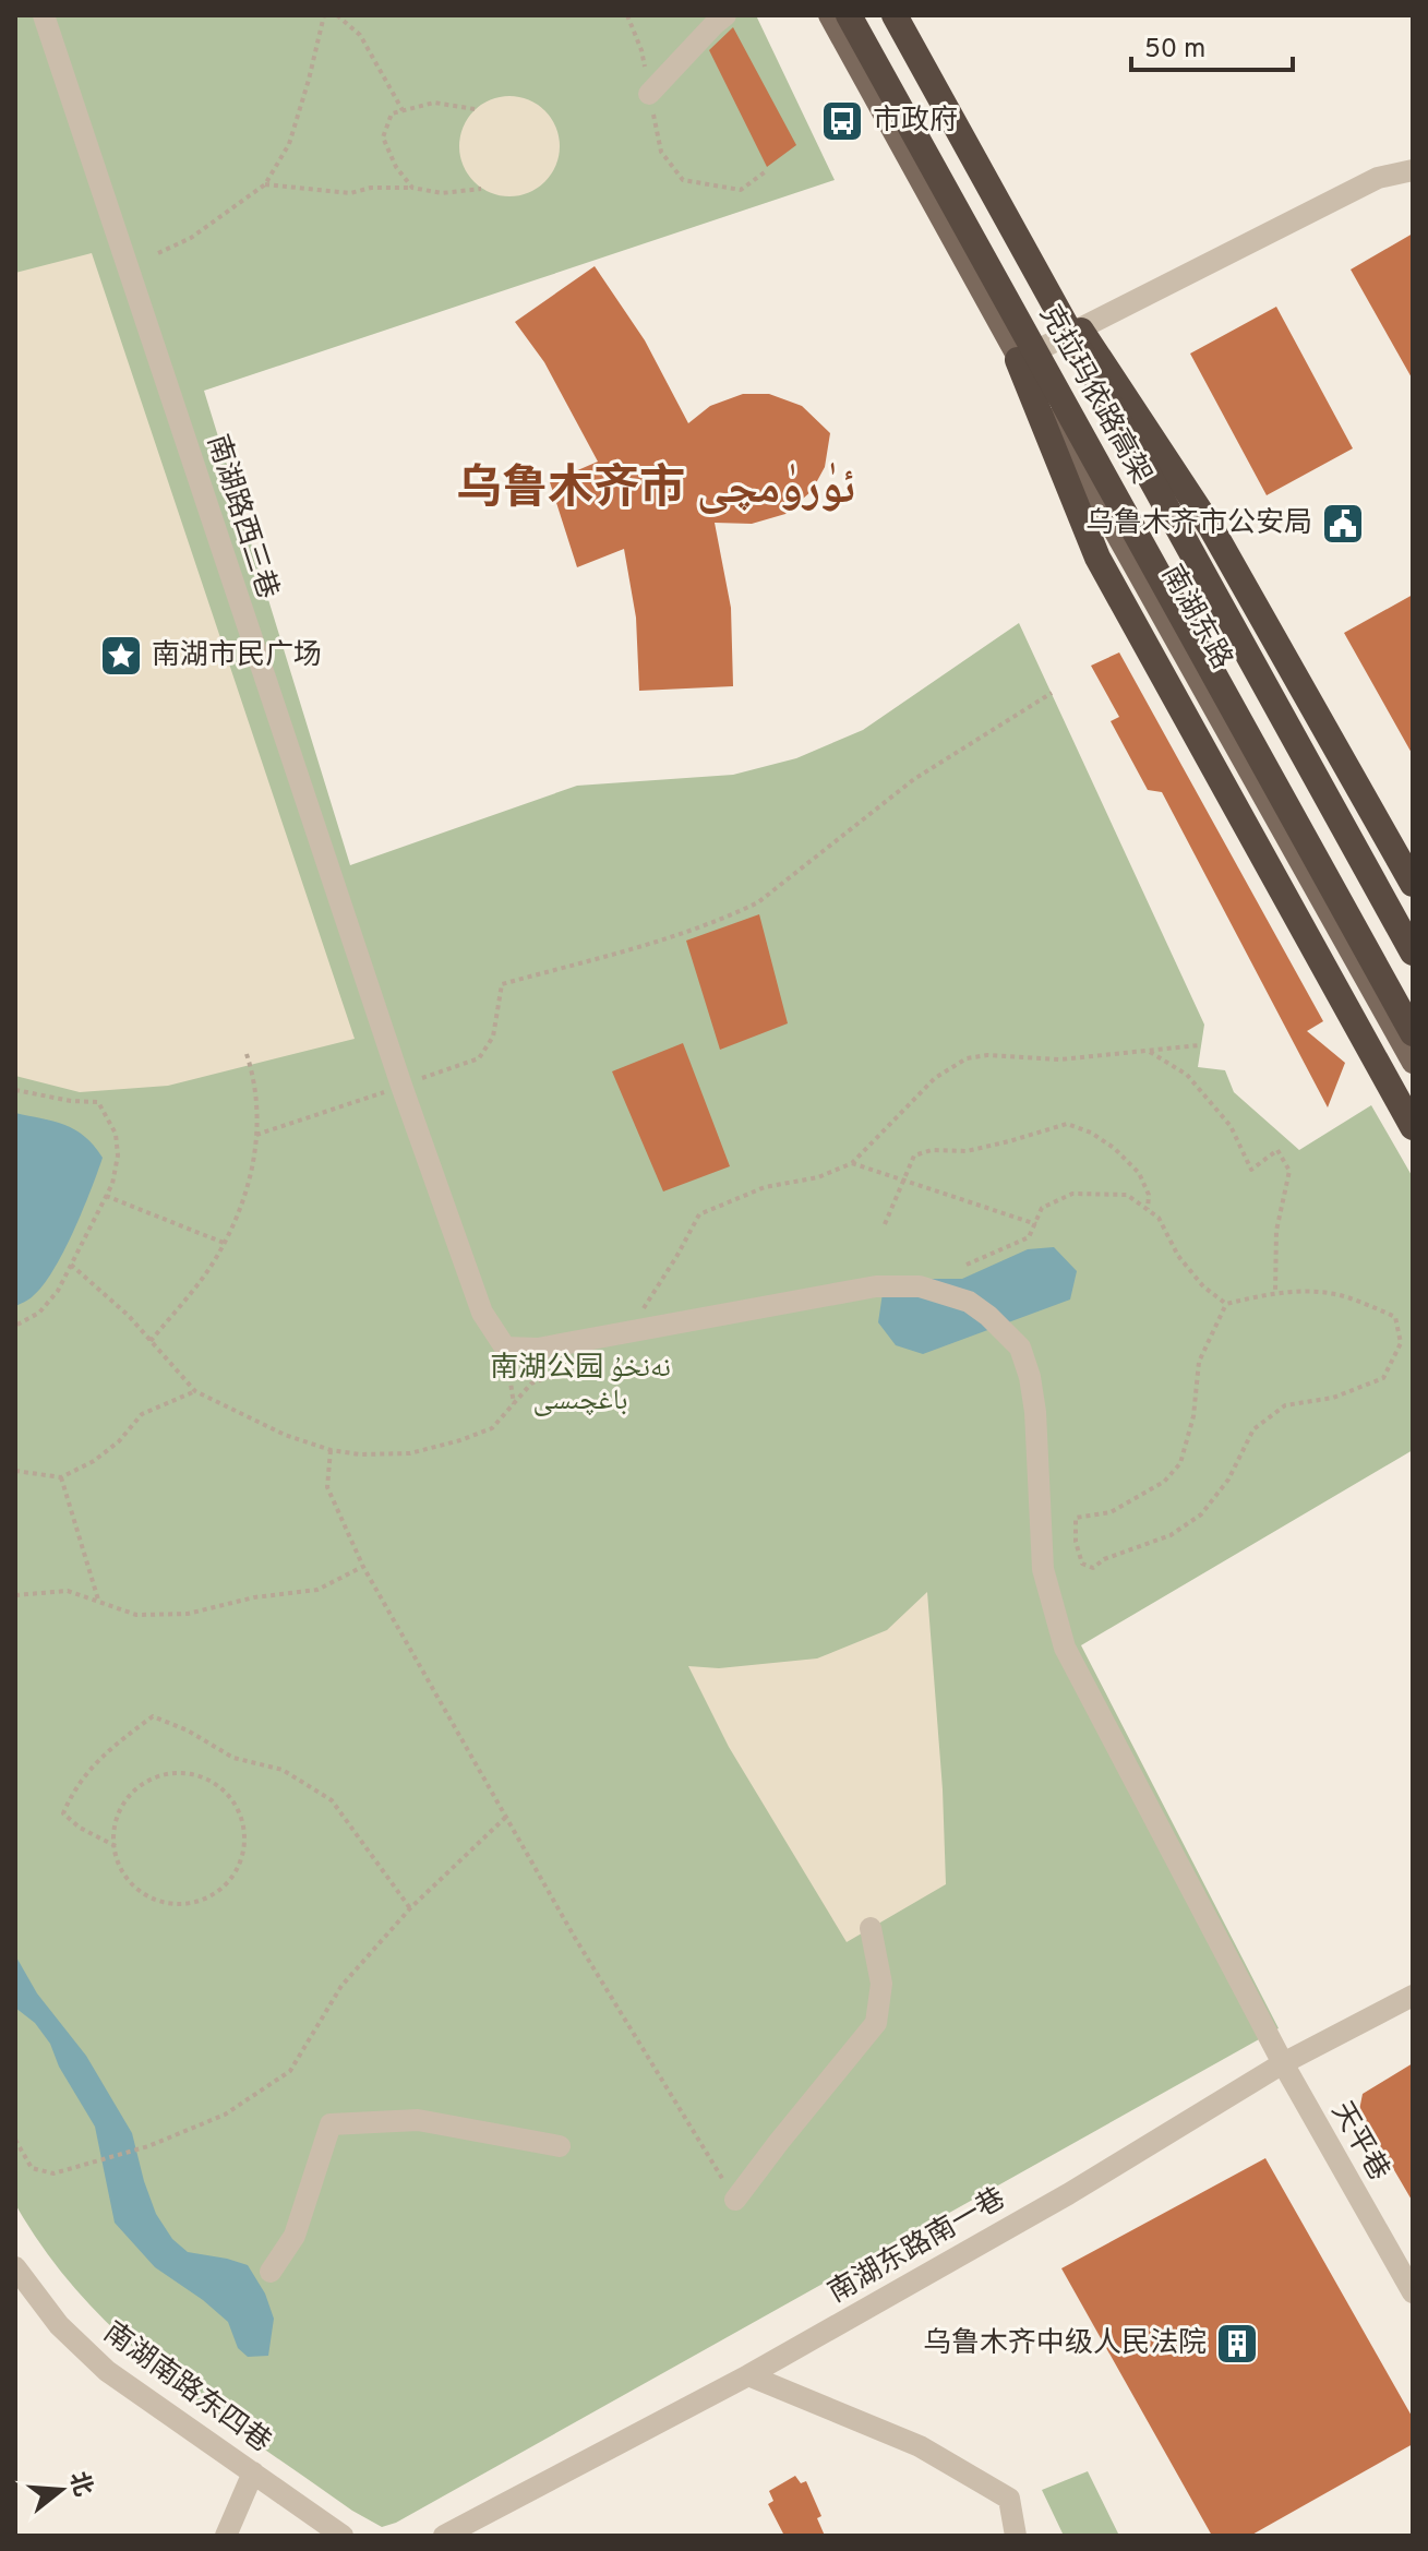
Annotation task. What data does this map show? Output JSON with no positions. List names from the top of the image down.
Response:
{
  "streets": {
    "highway": ["克拉玛依路高架"],
    "main road": ["南湖东路"],
    "street": [
      "南湖路西三巷",
      "天平巷",
      "南湖东路南一巷",
      "南湖南路东四巷"
    ]
  },
  "crossings": [
    ["克拉玛依路高架", "南湖东路"],
    ["南湖路西三巷", "天平巷"],
    ["天平巷", "南湖东路南一巷"]
  ],
  "districts": ["乌鲁木齐市 ئۈرۈمچى"],
  "parks": ["南湖公园 نەنخۇ باغچىسى"],
  "places": {
    "bus stop": ["市政府"],
    "public building": ["乌鲁木齐市公安局"],
    "place": ["南湖市民广场"],
    "building": ["乌鲁木齐中级人民法院"]
  },
  "scale_bar": "50 m",
  "north": "right"
}
